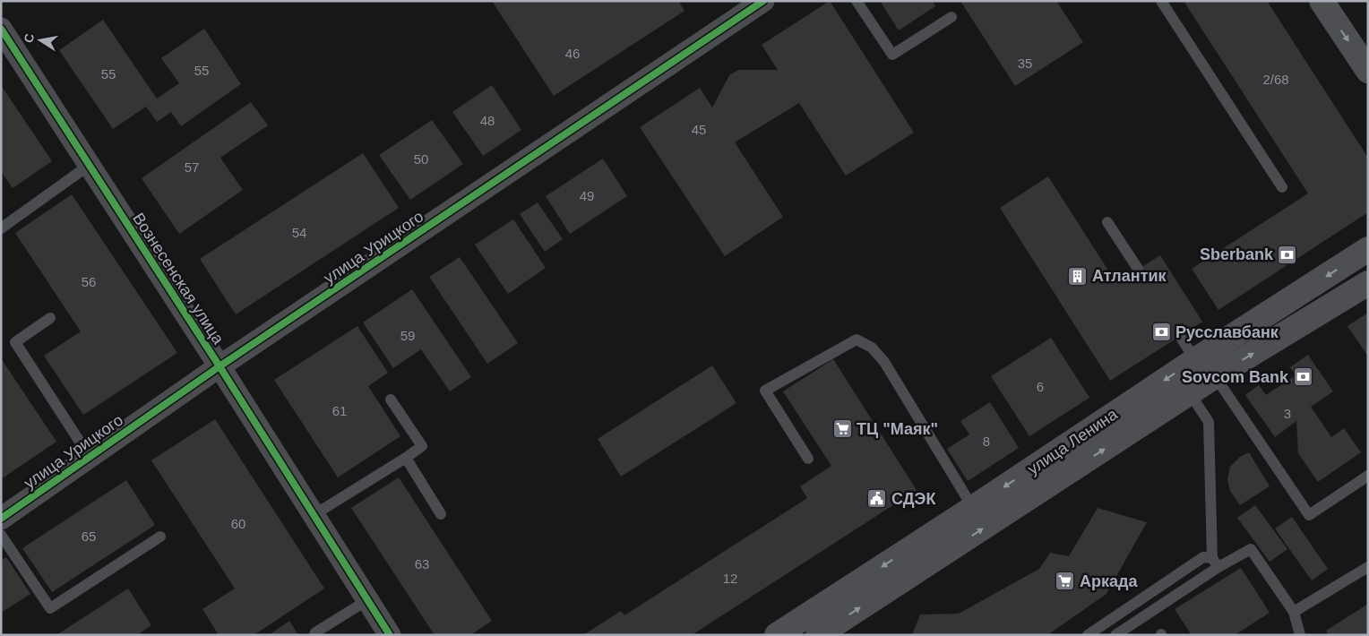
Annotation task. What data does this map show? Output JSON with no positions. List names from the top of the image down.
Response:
{
  "streets": {
    "main road": ["улица Ленина"],
    "street": ["улица Урицкого", "Вознесенская улица"]
  },
  "crossings": [
    ["улица Урицкого", "Вознесенская улица"]
  ],
  "places": {
    "bank": ["Sberbank", "Русславбанк", "Sovcom Bank"],
    "building": ["Атлантик"],
    "supermarket": ["ТЦ \"Маяк\"", "Аркада"],
    "public building": ["СДЭК"]
  },
  "house_numbers": [
    "46",
    "35",
    "55",
    "55",
    "2/68",
    "48",
    "45",
    "50",
    "57",
    "49",
    "54",
    "56",
    "59",
    "6",
    "61",
    "3",
    "8",
    "60",
    "65",
    "63",
    "12"
  ],
  "north": "left"
}
